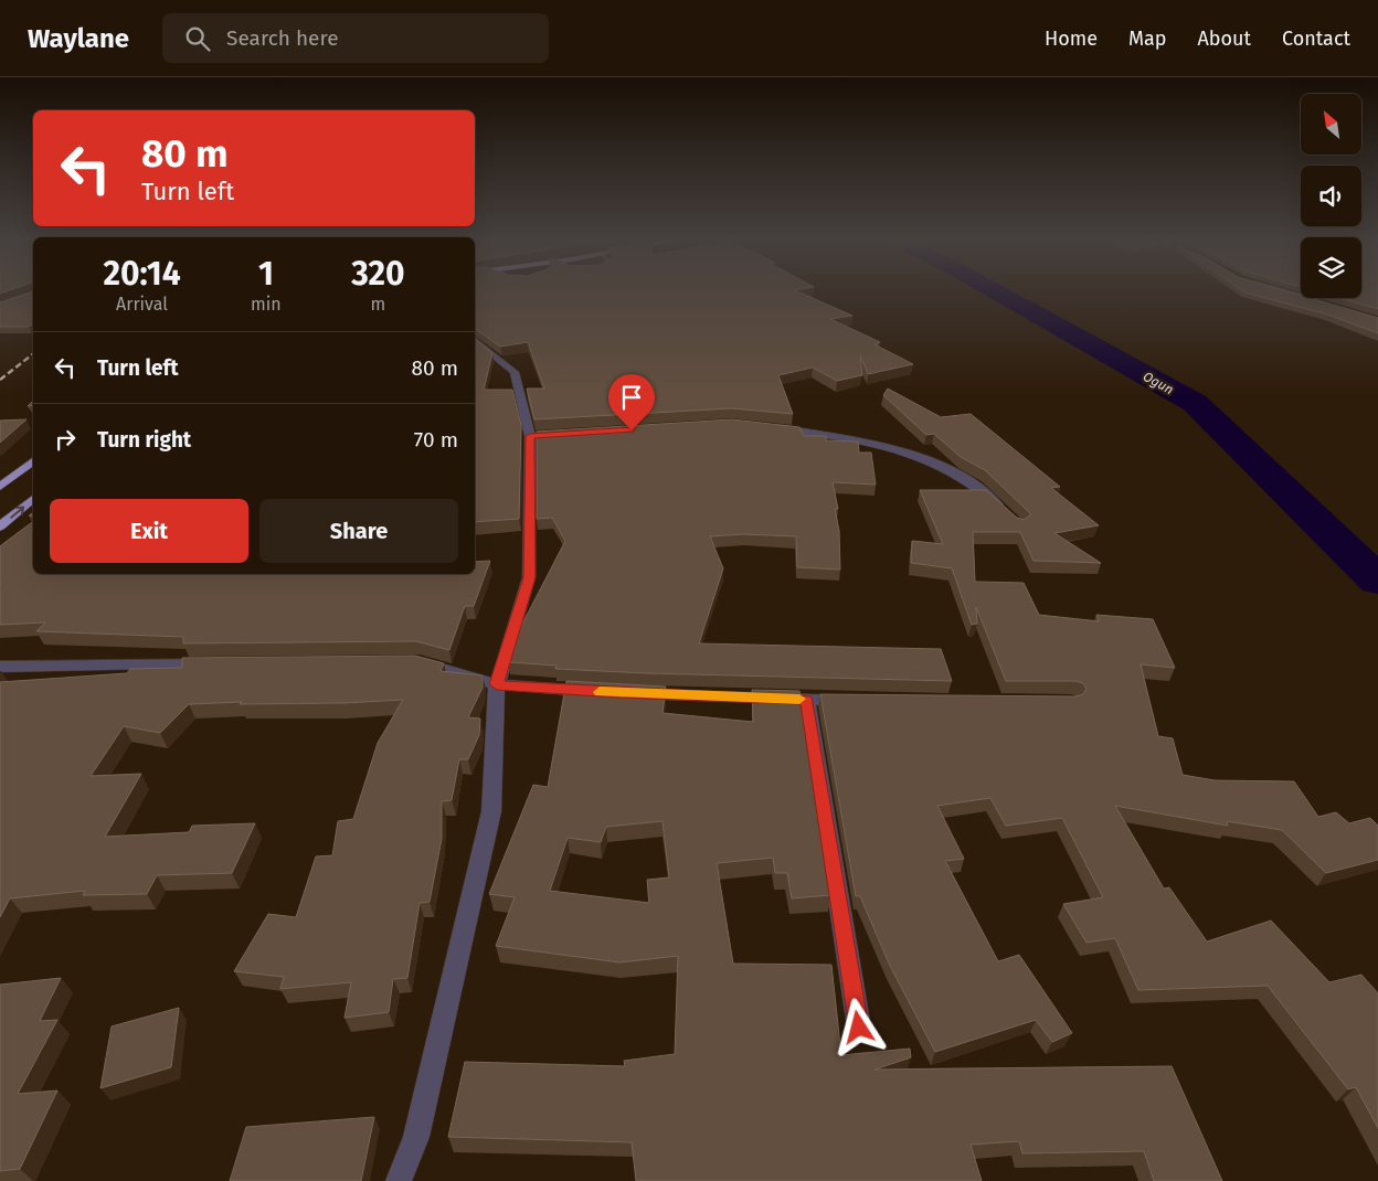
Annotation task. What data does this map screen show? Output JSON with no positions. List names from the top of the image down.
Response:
{
  "water": ["Ogun"],
  "north": "top left",
  "page": {
    "header": "Waylane",
    "search": "Search here",
    "nav": [
      "Home",
      "Map",
      "About",
      "Contact"
    ],
    "turn": ["80 m", "Turn left"],
    "eta": [
      "20:14",
      "Arrival",
      "1",
      "min",
      "320",
      "m"
    ],
    "list": [
      {
        "name": "Turn left",
        "value": "80 m"
      },
      {
        "name": "Turn right",
        "value": "70 m"
      }
    ],
    "buttons": ["Exit", "Share"]
  }
}
